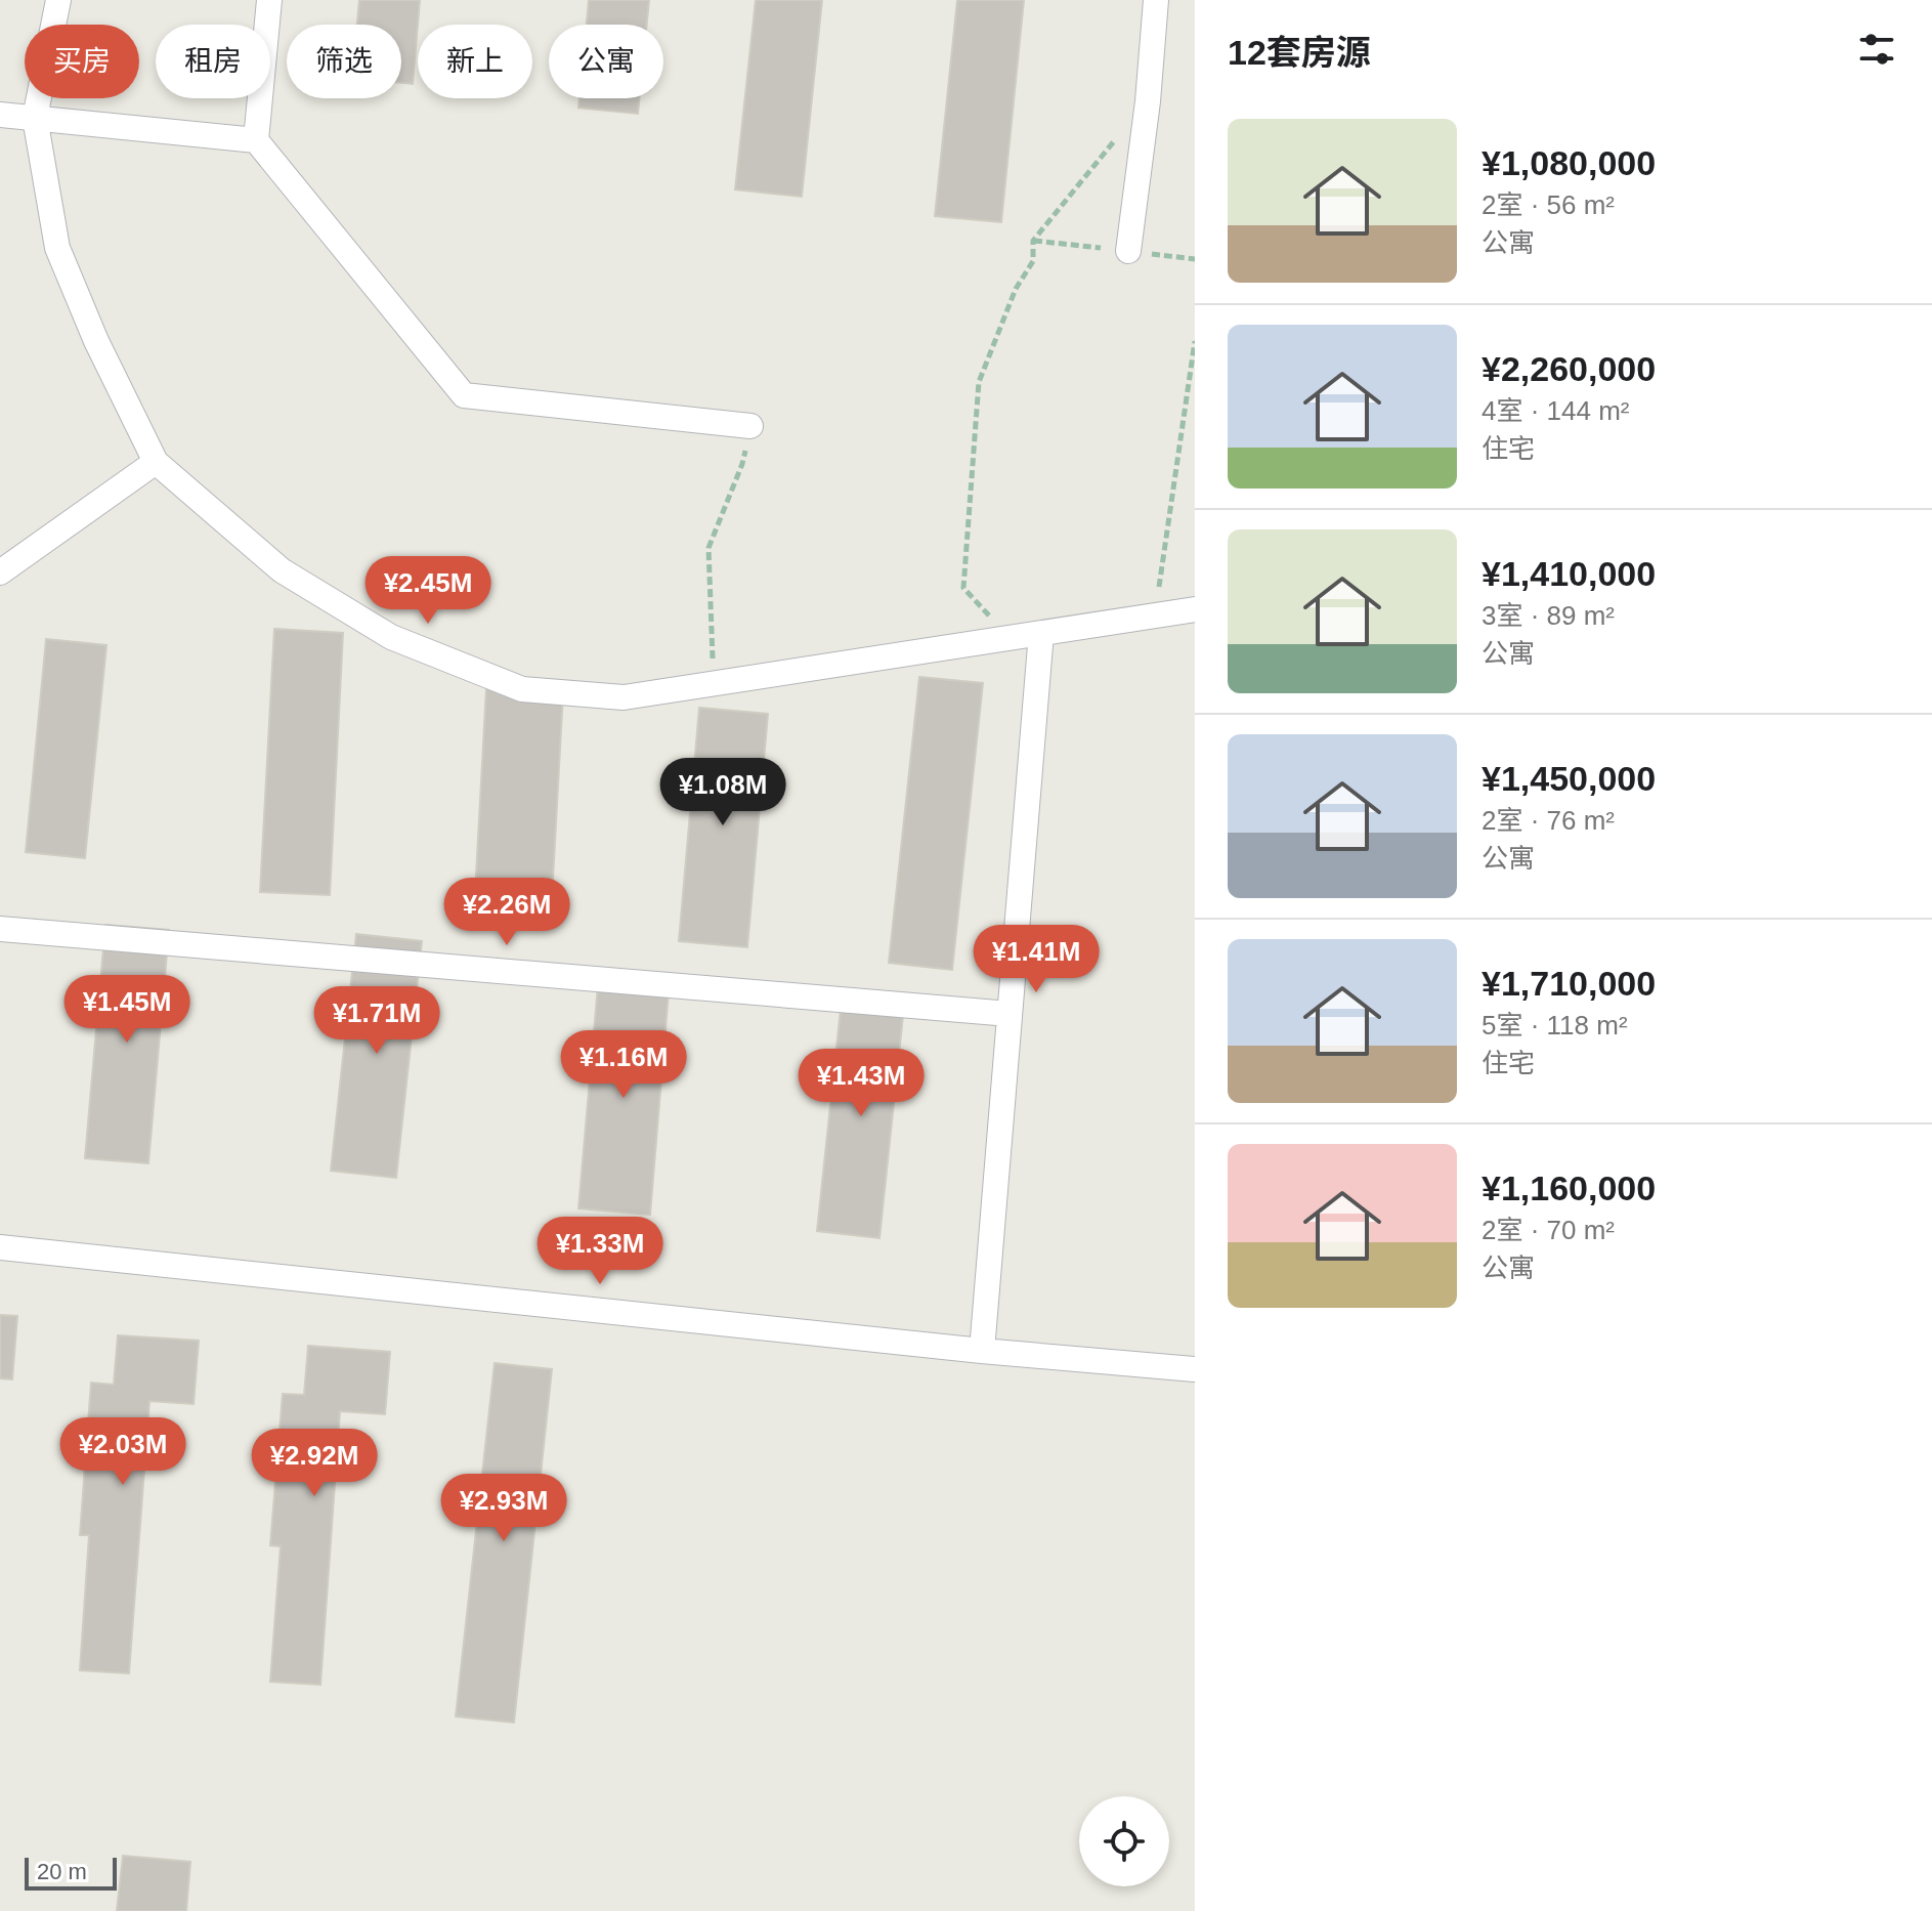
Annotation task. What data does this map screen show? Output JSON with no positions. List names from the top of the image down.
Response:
{
  "scale_bar": "20 m",
  "page": {
    "heading": "12套房源",
    "chip": [
      "买房",
      "租房",
      "筛选",
      "新上",
      "公寓"
    ],
    "list": [
      {
        "name": "¥1,080,000",
        "note": "2室 · 56 m² · 公寓"
      },
      {
        "name": "¥2,260,000",
        "note": "4室 · 144 m² · 住宅"
      },
      {
        "name": "¥1,410,000",
        "note": "3室 · 89 m² · 公寓"
      },
      {
        "name": "¥1,450,000",
        "note": "2室 · 76 m² · 公寓"
      },
      {
        "name": "¥1,710,000",
        "note": "5室 · 118 m² · 住宅"
      },
      {
        "name": "¥1,160,000",
        "note": "2室 · 70 m² · 公寓"
      }
    ],
    "price": [
      "¥2.45M",
      "¥1.08M",
      "¥2.26M",
      "¥1.41M",
      "¥1.45M",
      "¥1.71M",
      "¥1.16M",
      "¥1.43M",
      "¥1.33M",
      "¥2.03M",
      "¥2.92M",
      "¥2.93M"
    ],
    "scale": "20 m"
  }
}
